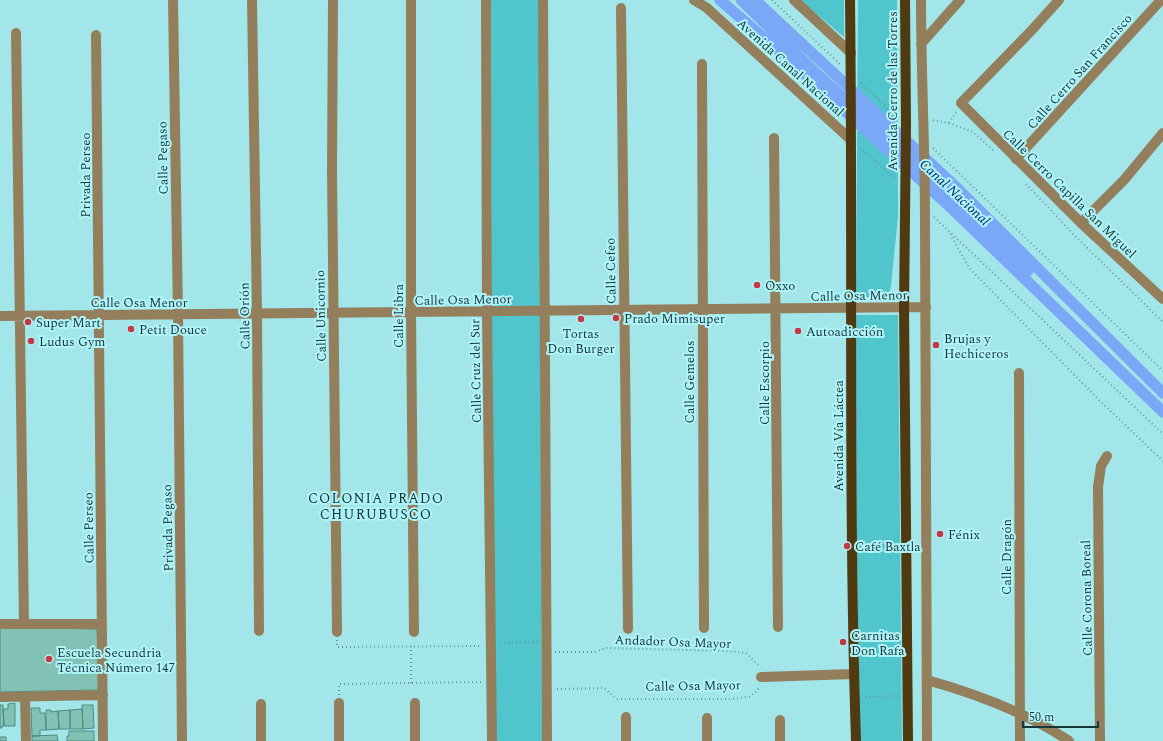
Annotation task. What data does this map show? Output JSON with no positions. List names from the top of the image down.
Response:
{
  "streets": {
    "main road": ["Avenida Cerro de las Torres", "Avenida Vía Láctea"],
    "street": [
      "Avenida Canal Nacional",
      "Calle Cerro San Francisco",
      "Calle Pegaso",
      "Privada Perseo",
      "Calle Cerro Capilla San Miguel",
      "Calle Cefeo",
      "Calle Osa Menor",
      "Calle Orión",
      "Calle Unicornio",
      "Calle Libra",
      "Calle Cruz del Sur",
      "Calle Gemelos",
      "Calle Escorpio",
      "Calle Perseo",
      "Privada Pegaso",
      "Calle Dragón",
      "Calle Corona Boreal"
    ],
    "path": ["Andador Osa Mayor", "Calle Osa Mayor"]
  },
  "crossings": [
    ["Avenida Canal Nacional", "Avenida Vía Láctea"],
    ["Calle Cerro San Francisco", "Calle Cerro Capilla San Miguel"],
    ["Avenida Cerro de las Torres", "Calle Osa Menor"],
    ["Calle Pegaso", "Calle Osa Menor"],
    ["Calle Pegaso", "Privada Pegaso"],
    ["Privada Perseo", "Calle Osa Menor"],
    ["Privada Perseo", "Calle Perseo"],
    ["Calle Cefeo", "Calle Osa Menor"],
    ["Calle Osa Menor", "Calle Orión"],
    ["Calle Osa Menor", "Calle Unicornio"],
    ["Calle Osa Menor", "Calle Libra"],
    ["Calle Osa Menor", "Calle Cruz del Sur"],
    ["Calle Osa Menor", "Calle Gemelos"],
    ["Calle Osa Menor", "Calle Escorpio"],
    ["Calle Osa Menor", "Avenida Vía Láctea"],
    ["Calle Osa Menor", "Calle Perseo"],
    ["Calle Osa Menor", "Privada Pegaso"],
    ["Andador Osa Mayor", "Calle Osa Mayor"]
  ],
  "districts": ["COLONIA PRADO CHURUBUSCO"],
  "water": ["Canal Nacional"],
  "places": [
    "Oxxo",
    "Prado Mimisuper",
    "Tortas Don Burger",
    "Super Mart",
    "Petit Douce",
    "Autoadicción",
    "Ludus Gym",
    "Brujas y Hechiceros",
    "Fénix",
    "Café Baxtla",
    "Carnitas Don Rafa",
    "Escuela Secundria Técnica Número 147"
  ],
  "scale_bar": "50 m"
}
